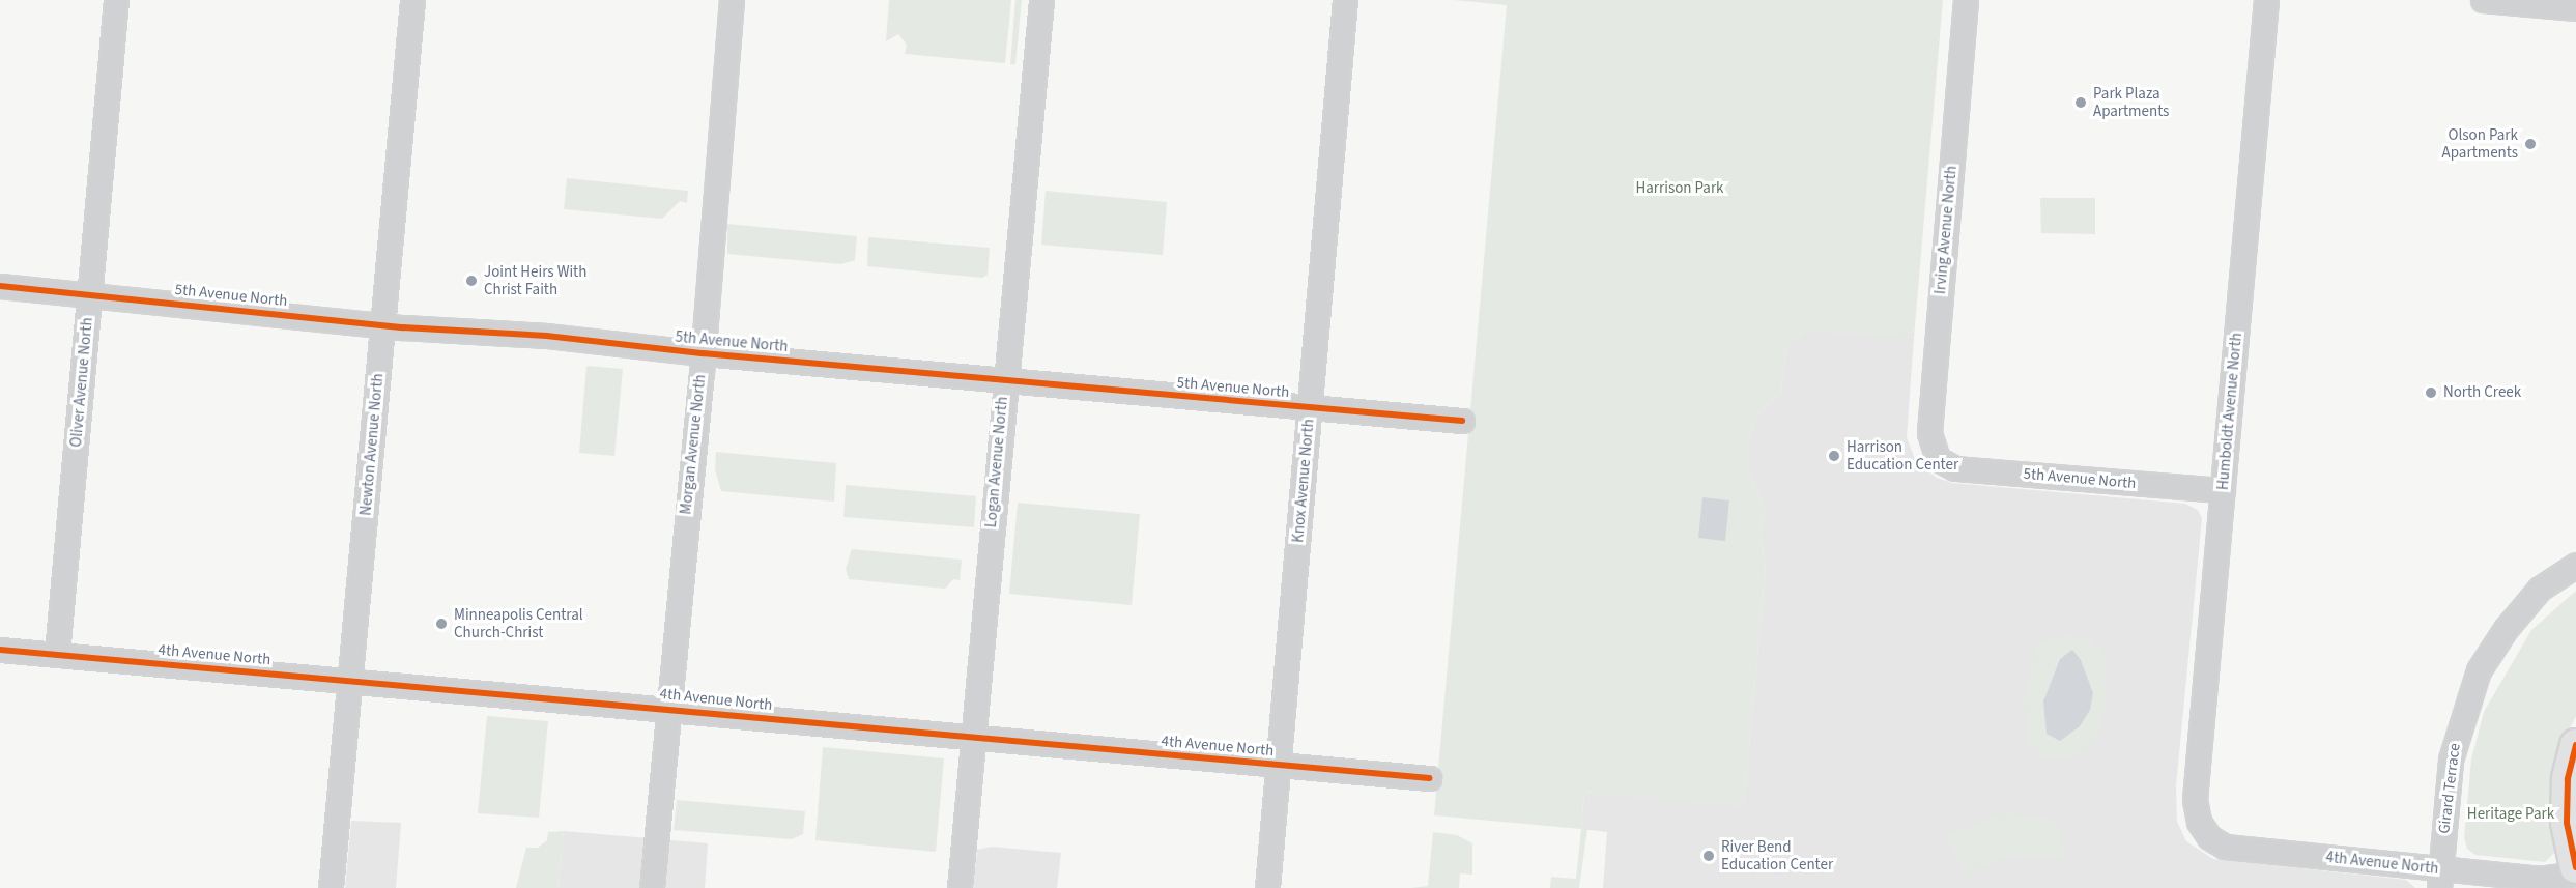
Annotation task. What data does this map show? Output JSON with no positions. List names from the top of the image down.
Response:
{
  "streets": {
    "street": [
      "Irving Avenue North",
      "5th Avenue North",
      "Oliver Avenue North",
      "Humboldt Avenue North",
      "Newton Avenue North",
      "Morgan Avenue North",
      "Logan Avenue North",
      "Knox Avenue North",
      "4th Avenue North",
      "Girard Terrace"
    ]
  },
  "crossings": [
    ["Irving Avenue North", "5th Avenue North"],
    ["5th Avenue North", "Oliver Avenue North"],
    ["5th Avenue North", "Humboldt Avenue North"],
    ["5th Avenue North", "Newton Avenue North"],
    ["5th Avenue North", "Morgan Avenue North"],
    ["5th Avenue North", "Logan Avenue North"],
    ["5th Avenue North", "Knox Avenue North"],
    ["Oliver Avenue North", "4th Avenue North"],
    ["Humboldt Avenue North", "4th Avenue North"],
    ["Newton Avenue North", "4th Avenue North"],
    ["Morgan Avenue North", "4th Avenue North"],
    ["Logan Avenue North", "4th Avenue North"],
    ["Knox Avenue North", "4th Avenue North"],
    ["4th Avenue North", "Girard Terrace"]
  ],
  "parks": ["Harrison Park", "Heritage Park"],
  "places": [
    "Park Plaza Apartments",
    "Olson Park Apartments",
    "Joint Heirs With Christ Faith",
    "North Creek",
    "Harrison Education Center",
    "Minneapolis Central Church-Christ",
    "River Bend Education Center"
  ]
}
